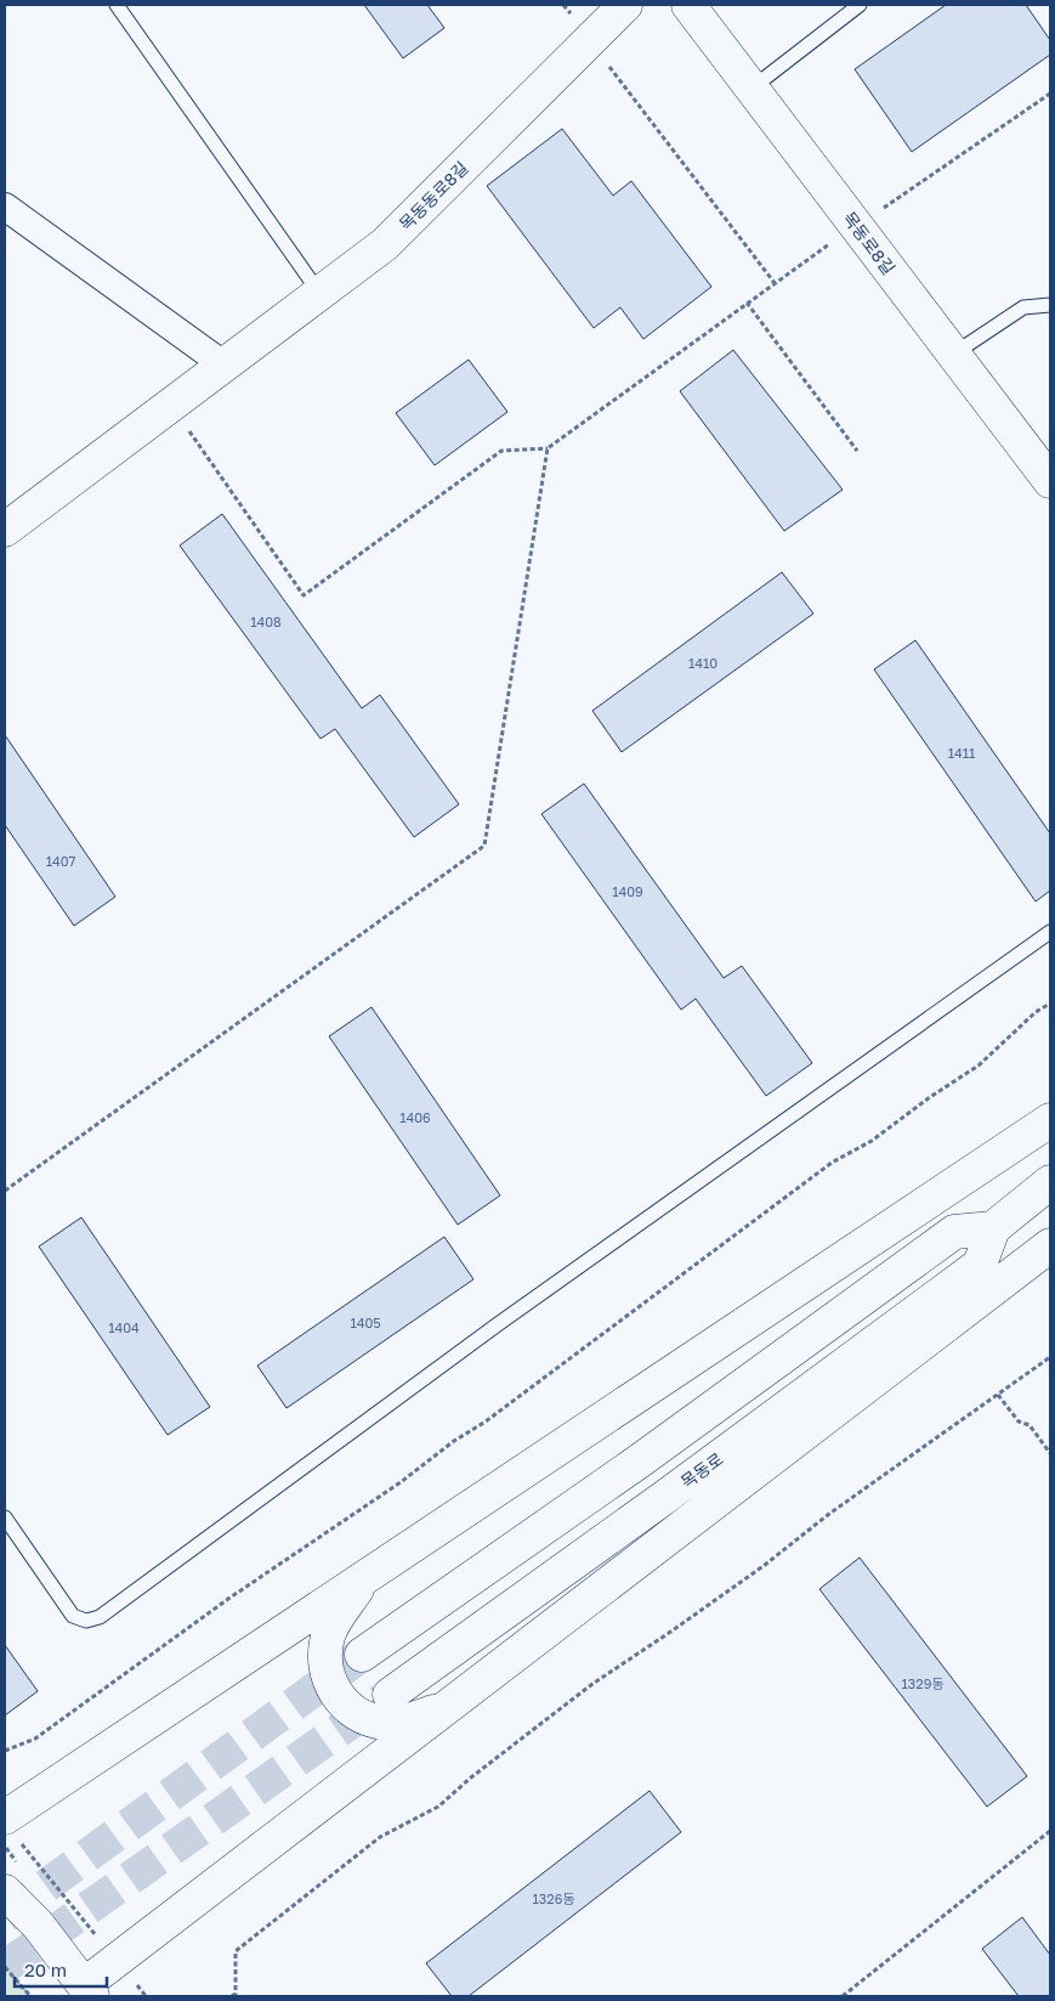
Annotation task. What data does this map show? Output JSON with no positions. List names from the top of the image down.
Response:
{
  "streets": {
    "main road": ["목동동로8길", "목동로8길", "목동로"]
  },
  "house_numbers": [
    "1408",
    "1410",
    "1411",
    "1407",
    "1409",
    "1406",
    "1405",
    "1404",
    "1329동",
    "1326동"
  ],
  "scale_bar": "20 m"
}
